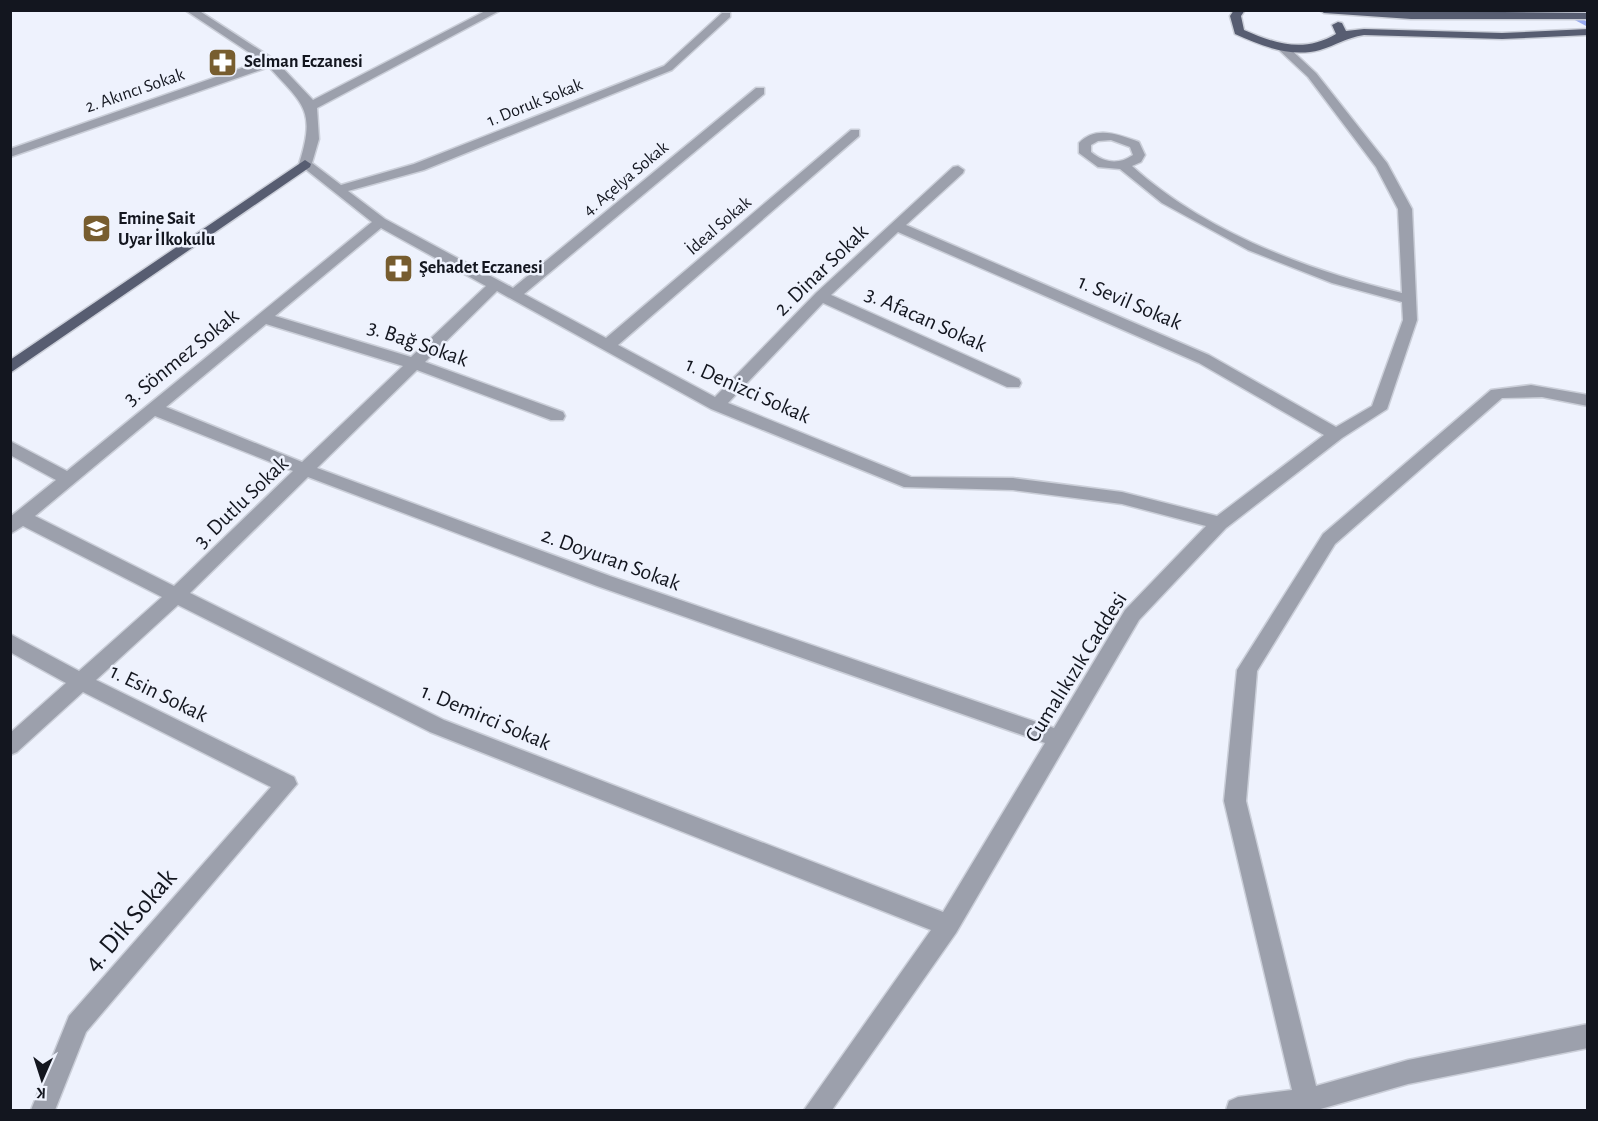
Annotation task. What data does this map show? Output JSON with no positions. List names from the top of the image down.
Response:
{
  "streets": {
    "street": [
      "2. Akıncı Sokak",
      "1. Doruk Sokak",
      "4. Açelya Sokak",
      "İdeal Sokak",
      "2. Dinar Sokak",
      "1. Sevil Sokak",
      "3. Afacan Sokak",
      "3. Bağ Sokak",
      "3. Sönmez Sokak",
      "1. Denizci Sokak",
      "3. Dutlu Sokak",
      "2. Doyuran Sokak",
      "Cumalıkızık Caddesi",
      "1. Esin Sokak",
      "1. Demirci Sokak",
      "4. Dik Sokak"
    ]
  },
  "crossings": [
    ["1. Doruk Sokak", "1. Denizci Sokak"],
    ["4. Açelya Sokak", "1. Denizci Sokak"],
    ["İdeal Sokak", "1. Denizci Sokak"],
    ["2. Dinar Sokak", "1. Sevil Sokak"],
    ["2. Dinar Sokak", "3. Afacan Sokak"],
    ["2. Dinar Sokak", "1. Denizci Sokak"],
    ["1. Sevil Sokak", "Cumalıkızık Caddesi"],
    ["3. Bağ Sokak", "3. Sönmez Sokak"],
    ["3. Bağ Sokak", "3. Dutlu Sokak"],
    ["3. Sönmez Sokak", "1. Denizci Sokak"],
    ["3. Sönmez Sokak", "2. Doyuran Sokak"],
    ["3. Sönmez Sokak", "1. Demirci Sokak"],
    ["1. Denizci Sokak", "3. Dutlu Sokak"],
    ["1. Denizci Sokak", "Cumalıkızık Caddesi"],
    ["3. Dutlu Sokak", "2. Doyuran Sokak"],
    ["3. Dutlu Sokak", "1. Esin Sokak"],
    ["3. Dutlu Sokak", "1. Demirci Sokak"],
    ["2. Doyuran Sokak", "Cumalıkızık Caddesi"],
    ["Cumalıkızık Caddesi", "1. Demirci Sokak"],
    ["1. Esin Sokak", "4. Dik Sokak"]
  ],
  "places": {
    "pharmacy": ["Selman Eczanesi", "Şehadet Eczanesi"],
    "school or university": ["Emine Sait Uyar İlkokulu"]
  },
  "north": "bottom"
}
